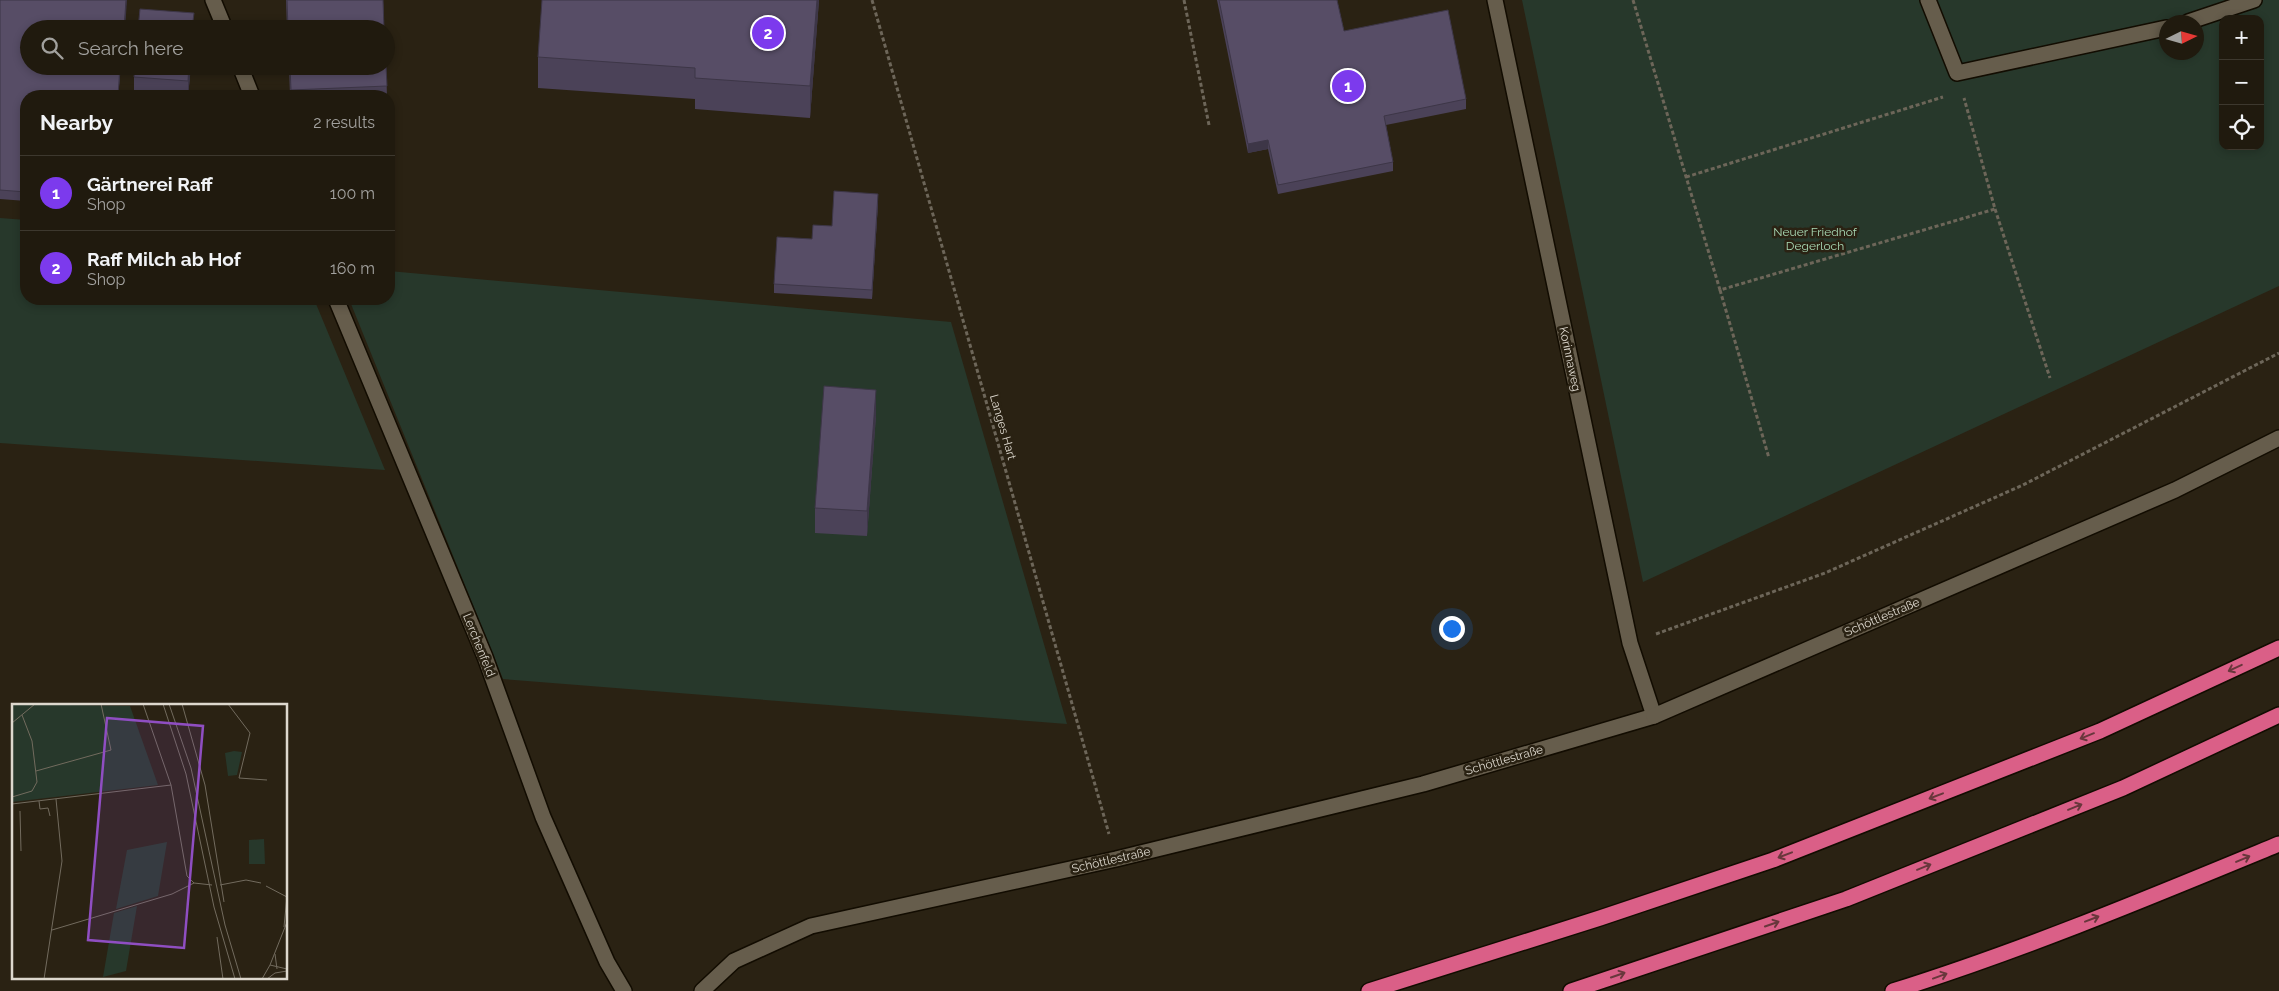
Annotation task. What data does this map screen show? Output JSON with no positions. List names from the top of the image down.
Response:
{
  "streets": {
    "street": ["Korinnaweg", "Schöttlestraße", "Lerchenfeld"],
    "path": ["Langes Hart"]
  },
  "crossings": [
    ["Korinnaweg", "Schöttlestraße"],
    ["Langes Hart", "Schöttlestraße"]
  ],
  "parks": ["Neuer Friedhof Degerloch"],
  "north": "right",
  "page": {
    "map_buttons": ["+", "−"],
    "pins": ["2", "1"],
    "search": "Search here",
    "heading": ["Nearby", "2 results"],
    "list": [
      {
        "mark": "1",
        "name": "Gärtnerei Raff",
        "note": "Shop",
        "value": "100 m"
      },
      {
        "mark": "2",
        "name": "Raff Milch ab Hof",
        "note": "Shop",
        "value": "160 m"
      }
    ]
  }
}
